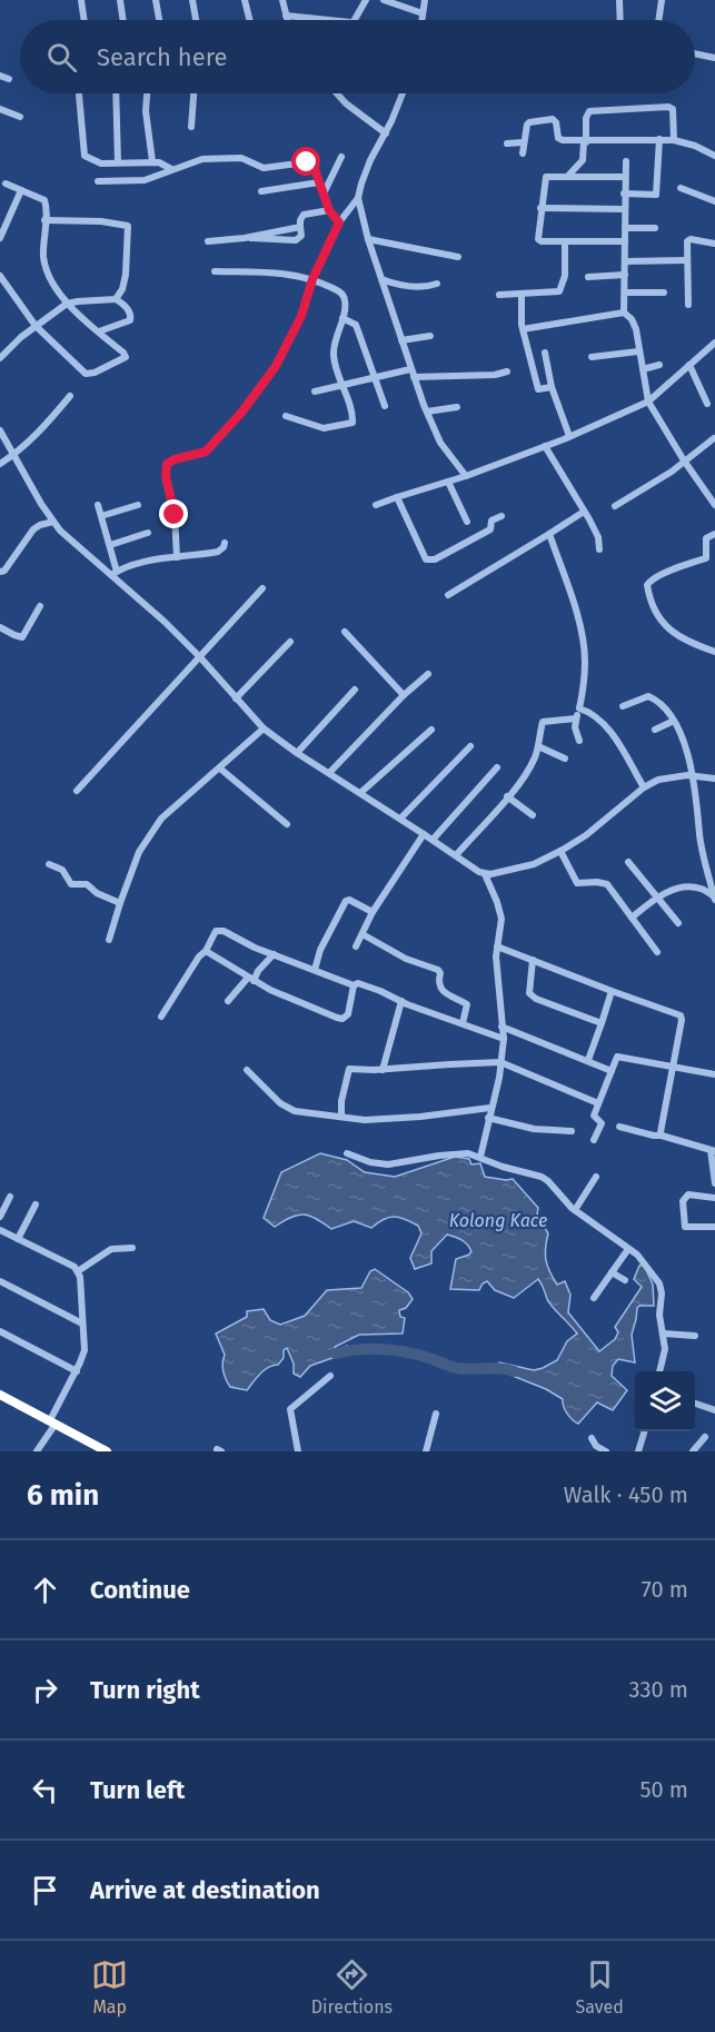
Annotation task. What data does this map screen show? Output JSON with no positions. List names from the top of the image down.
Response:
{
  "water": ["Kolong Kace"],
  "page": {
    "search": "Search here",
    "heading": ["6 min", "Walk · 450 m"],
    "list": [
      ["Continue", "70 m"],
      ["Turn right", "330 m"],
      ["Turn left", "50 m"],
      "Arrive at destination"
    ],
    "nav": ["Map", "Directions", "Saved"]
  }
}
